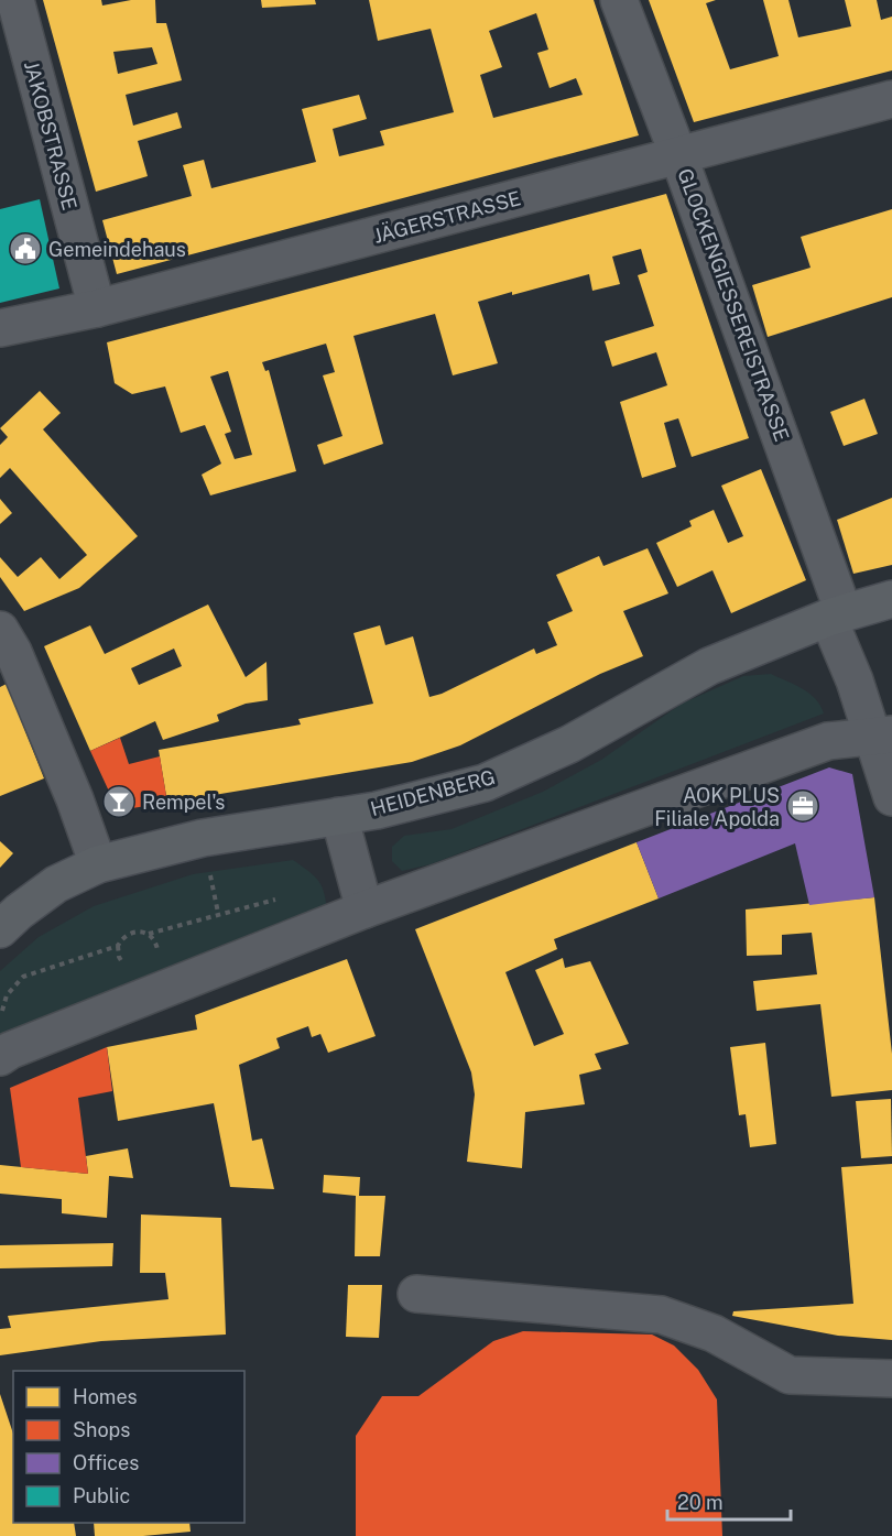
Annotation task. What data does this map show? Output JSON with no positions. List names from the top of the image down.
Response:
{
  "streets": {
    "main road": ["HEIDENBERG"],
    "street": ["JAKOBSTRASSE", "JÄGERSTRASSE", "GLOCKENGIESSEREISTRASSE"]
  },
  "crossings": [
    ["JAKOBSTRASSE", "JÄGERSTRASSE"],
    ["JÄGERSTRASSE", "GLOCKENGIESSEREISTRASSE"],
    ["GLOCKENGIESSEREISTRASSE", "HEIDENBERG"]
  ],
  "places": {
    "public building": ["Gemeindehaus"],
    "bar": ["Rempel's"],
    "office": ["AOK PLUS Filiale Apolda"]
  },
  "legend": [
    "Homes",
    "Shops",
    "Offices",
    "Public"
  ],
  "scale_bar": "20 m"
}
